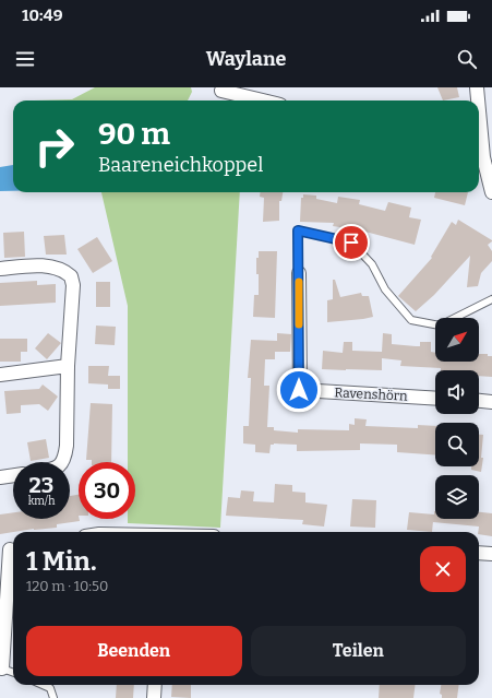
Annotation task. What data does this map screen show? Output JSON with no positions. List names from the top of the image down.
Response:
{
  "streets": {
    "street": ["Ravenshörn"]
  },
  "north": "top right",
  "page": {
    "status": "10:49",
    "header": "Waylane",
    "turn": ["90 m", "Baareneichkoppel"],
    "speed": "23 km/h",
    "limit": "30",
    "heading": ["1 Min.", "120 m · 10:50"],
    "buttons": ["Beenden", "Teilen"]
  }
}
